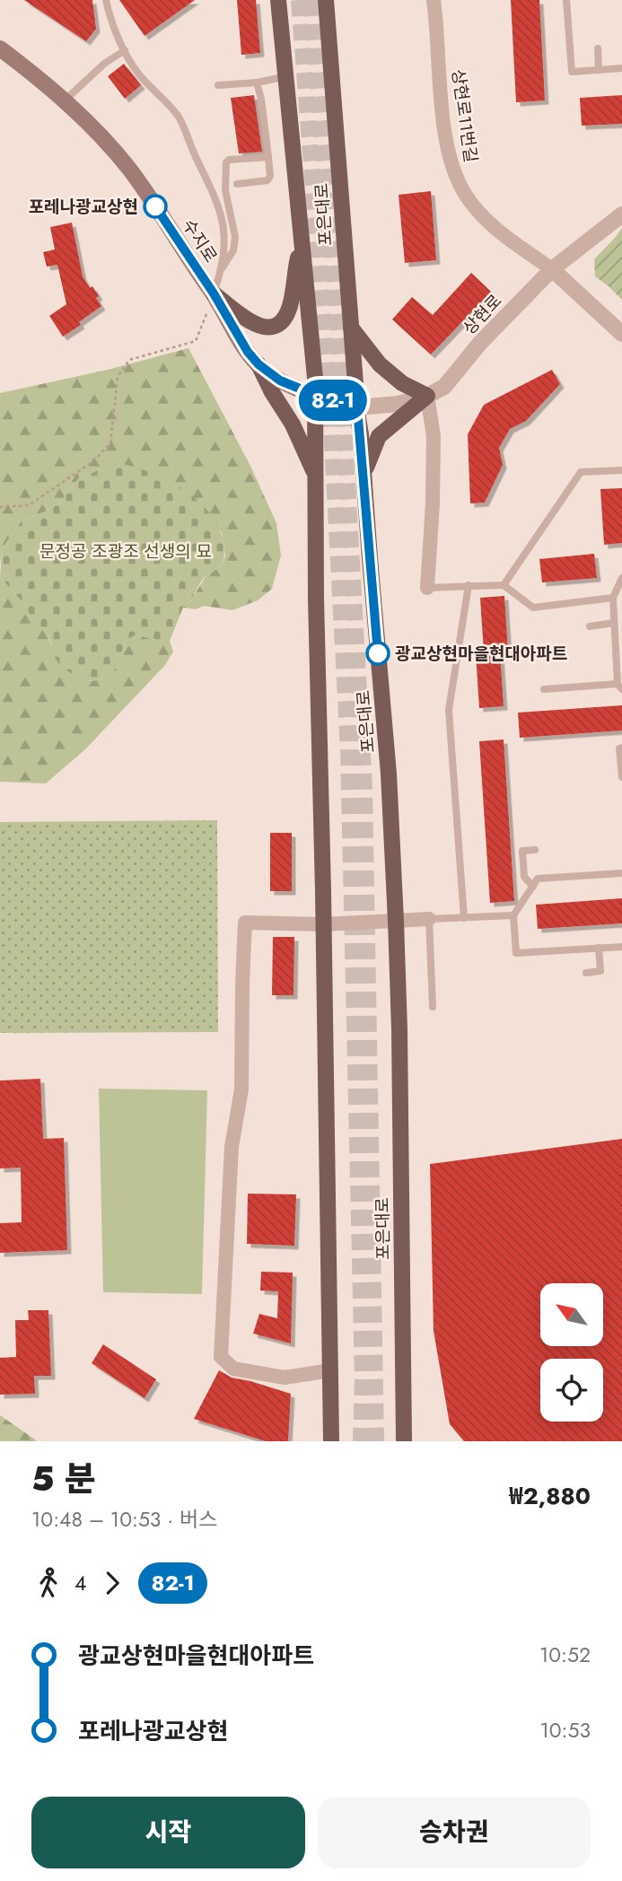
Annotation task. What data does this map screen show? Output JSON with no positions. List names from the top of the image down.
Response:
{
  "streets": {
    "main road": ["포은대로", "수지로"],
    "street": ["상현로11번길", "상현로"]
  },
  "crossings": [
    ["상현로11번길", "상현로"],
    ["포은대로", "수지로"],
    ["포은대로", "상현로"],
    ["수지로", "상현로"]
  ],
  "parks": ["문정공 조광조 선생의 묘"],
  "places": ["포레나광교상현", "광교상현마을현대아파트"],
  "lines": ["bus line 82-1"],
  "north": "top left",
  "page": {
    "on_map": "82-1",
    "heading": ["5 분", "10:48 – 10:53 · 버스", "₩2,880"],
    "legs": ["4", "82-1"],
    "list": [
      {
        "name": "광교상현마을현대아파트",
        "value": "10:52"
      },
      {
        "name": "포레나광교상현",
        "value": "10:53"
      }
    ],
    "buttons": ["시작", "승차권"]
  }
}
